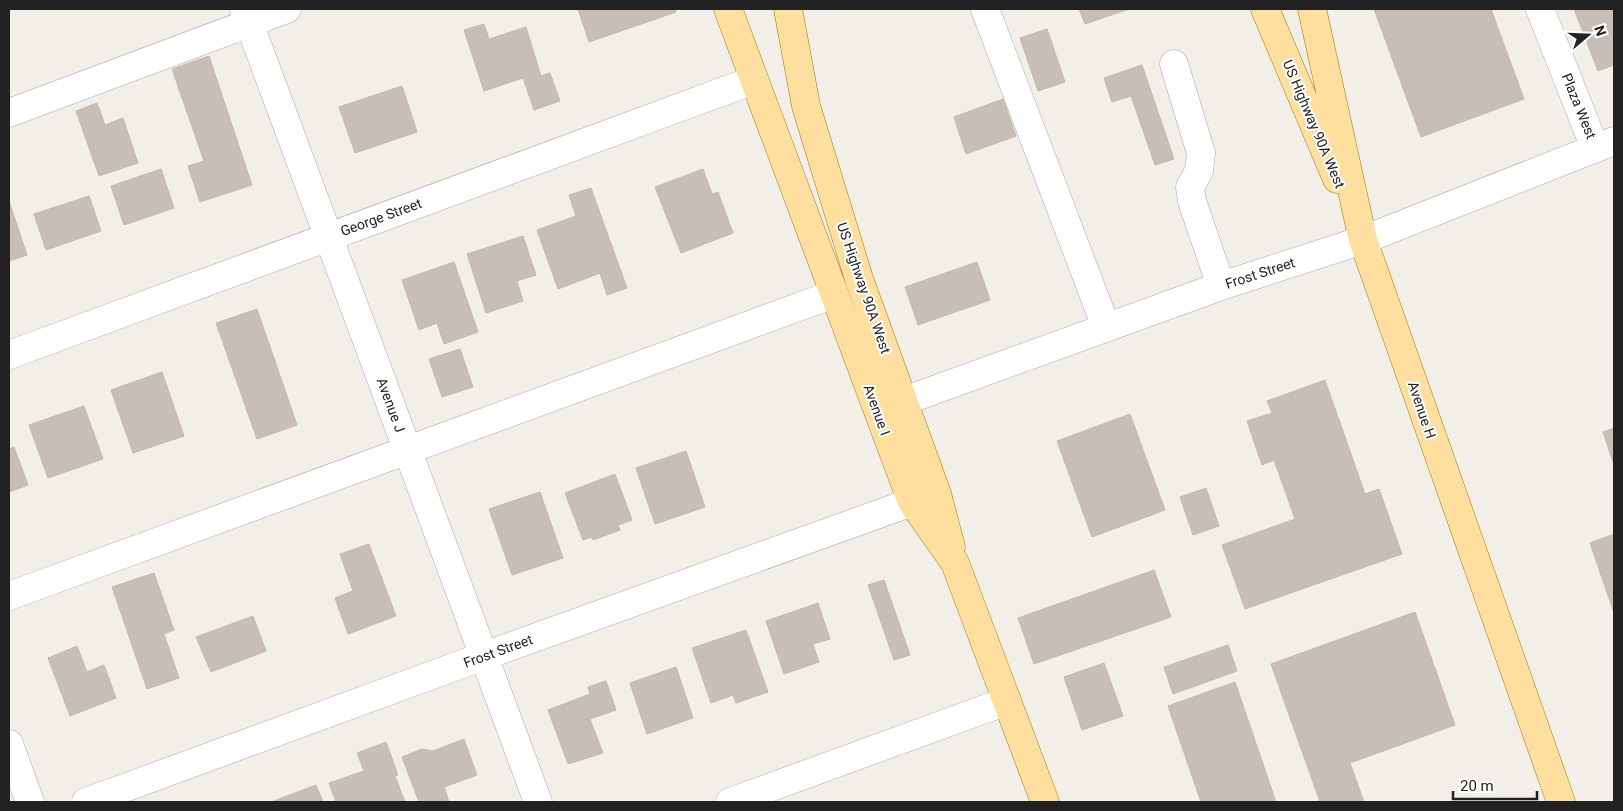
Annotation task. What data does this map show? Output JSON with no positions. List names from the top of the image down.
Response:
{
  "streets": {
    "main road": ["US Highway 90A West", "Avenue I", "Avenue H"],
    "street": [
      "Plaza West",
      "George Street",
      "Frost Street",
      "Avenue J"
    ]
  },
  "crossings": [
    ["Plaza West", "Frost Street"],
    ["US Highway 90A West", "Frost Street"],
    ["US Highway 90A West", "Avenue I"],
    ["US Highway 90A West", "Avenue H"],
    ["George Street", "Avenue J"],
    ["George Street", "Avenue I"],
    ["Frost Street", "Avenue J"],
    ["Frost Street", "Avenue I"],
    ["Frost Street", "Avenue H"]
  ],
  "scale_bar": "20 m",
  "north": "right"
}
